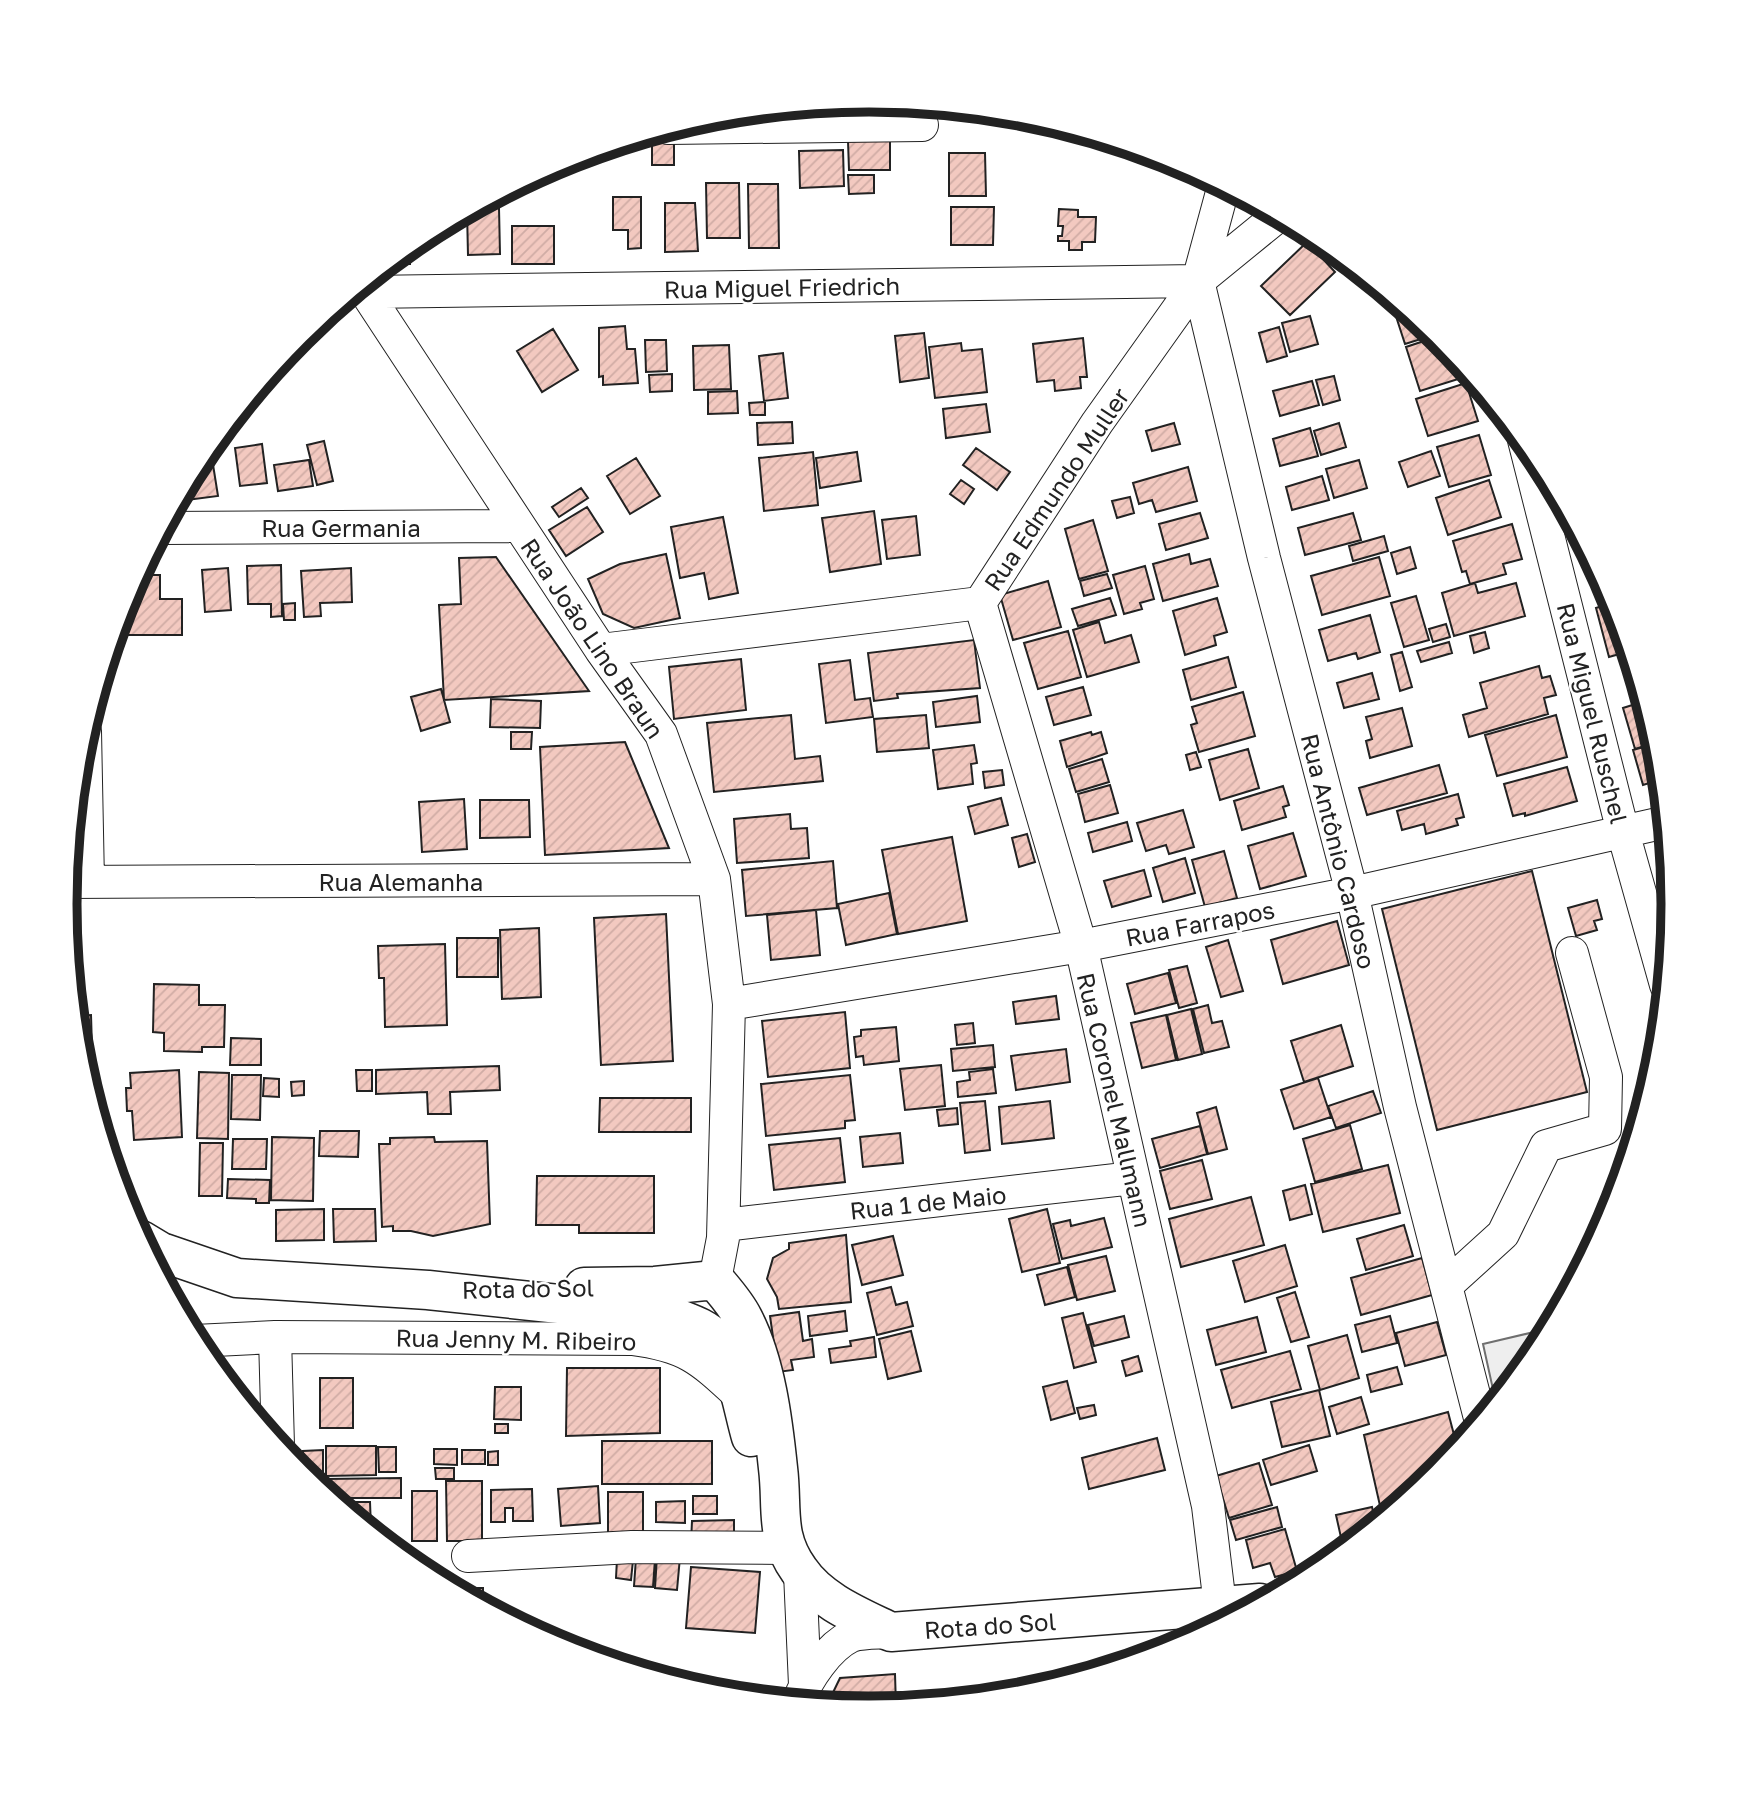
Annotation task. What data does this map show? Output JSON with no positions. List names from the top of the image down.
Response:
{
  "streets": {
    "highway": ["Rota do Sol"],
    "street": [
      "Rua Miguel Friedrich",
      "Rua Edmundo Muller",
      "Rua Germania",
      "Rua João Lino Braun",
      "Rua Miguel Ruschel",
      "Rua Antônio Cardoso",
      "Rua Alemanha",
      "Rua Farrapos",
      "Rua Coronel Mallmann",
      "Rua 1 de Maio",
      "Rua Jenny M. Ribeiro"
    ]
  },
  "crossings": [
    ["Rua Miguel Friedrich", "Rua Edmundo Muller"],
    ["Rua Miguel Friedrich", "Rua Antônio Cardoso"],
    ["Rua Edmundo Muller", "Rua João Lino Braun"],
    ["Rua Edmundo Muller", "Rua Antônio Cardoso"],
    ["Rua Edmundo Muller", "Rua Coronel Mallmann"],
    ["Rua Germania", "Rua João Lino Braun"],
    ["Rua João Lino Braun", "Rua Alemanha"],
    ["Rua João Lino Braun", "Rua Farrapos"],
    ["Rua João Lino Braun", "Rua 1 de Maio"],
    ["Rua João Lino Braun", "Rota do Sol"],
    ["Rua Miguel Ruschel", "Rua Farrapos"],
    ["Rua Antônio Cardoso", "Rua Farrapos"],
    ["Rua Farrapos", "Rua Coronel Mallmann"],
    ["Rua Coronel Mallmann", "Rua 1 de Maio"],
    ["Rua Coronel Mallmann", "Rota do Sol"],
    ["Rota do Sol", "Rua Jenny M. Ribeiro"]
  ]
}
